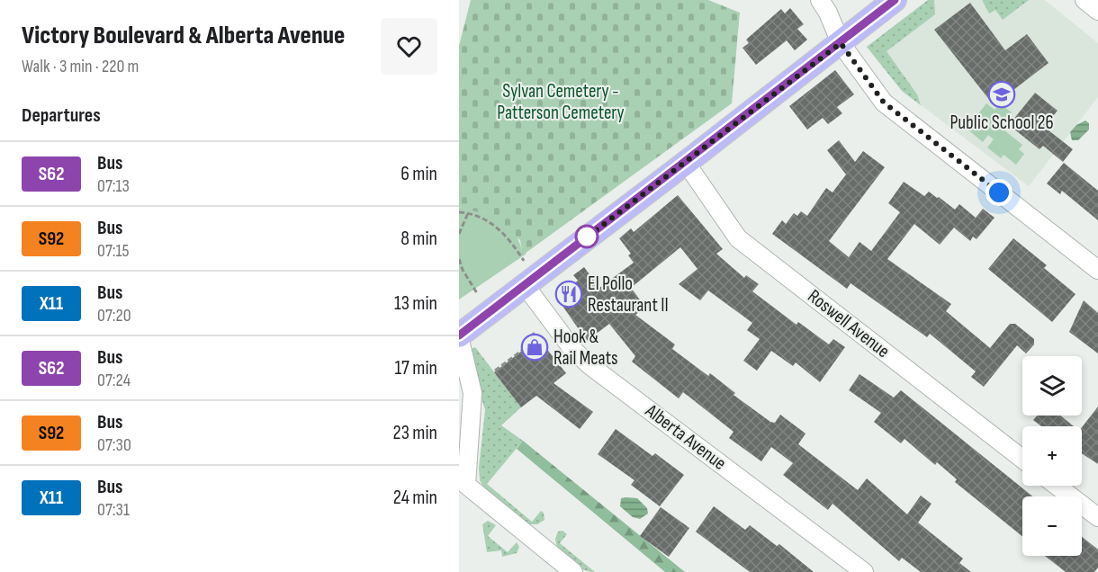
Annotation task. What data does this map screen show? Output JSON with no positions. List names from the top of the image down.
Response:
{
  "streets": {
    "street": ["Roswell Avenue", "Alberta Avenue"]
  },
  "parks": ["Sylvan Cemetery - Patterson Cemetery"],
  "places": {
    "school or university": ["Public School 26"],
    "restaurant": ["El Pollo Restaurant II"],
    "shop": ["Hook & Rail Meats"]
  },
  "lines": ["bus line S62"],
  "page": {
    "heading": [
      ["Victory Boulevard & Alberta Avenue", "Walk · 3 min · 220 m"],
      "Departures"
    ],
    "list": [
      {
        "mark": "S62",
        "name": "Bus",
        "note": "07:13",
        "value": "6 min"
      },
      {
        "mark": "S92",
        "name": "Bus",
        "note": "07:15",
        "value": "8 min"
      },
      {
        "mark": "X11",
        "name": "Bus",
        "note": "07:20",
        "value": "13 min"
      },
      {
        "mark": "S62",
        "name": "Bus",
        "note": "07:24",
        "value": "17 min"
      },
      {
        "mark": "S92",
        "name": "Bus",
        "note": "07:30",
        "value": "23 min"
      },
      {
        "mark": "X11",
        "name": "Bus",
        "note": "07:31",
        "value": "24 min"
      }
    ],
    "map_buttons": ["+", "−"]
  }
}
